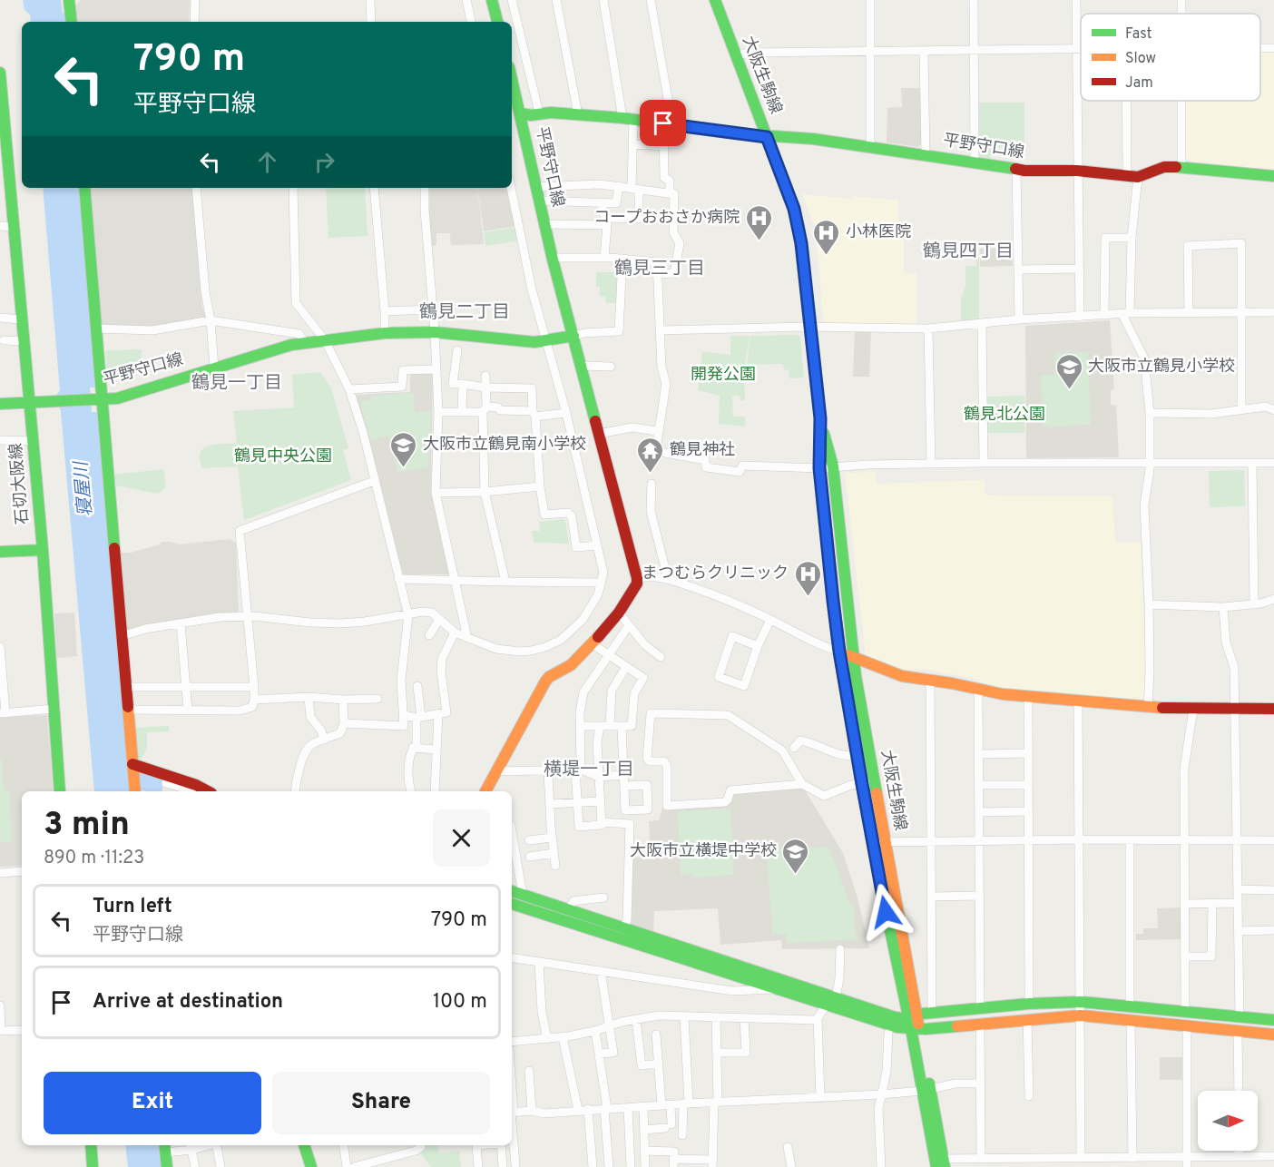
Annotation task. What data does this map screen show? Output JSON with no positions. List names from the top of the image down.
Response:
{
  "streets": {
    "main road": ["大阪生駒線", "平野守口線", "石切大阪線"]
  },
  "crossings": [
    ["大阪生駒線", "平野守口線"],
    ["平野守口線", "石切大阪線"]
  ],
  "districts": [
    "鶴見四丁目",
    "鶴見三丁目",
    "鶴見二丁目",
    "鶴見一丁目",
    "横堤一丁目"
  ],
  "water": ["寝屋川"],
  "parks": ["開発公園", "鶴見北公園", "鶴見中央公園"],
  "places": {
    "hospital": ["コープおおさか病院", "小林医院", "まつむらクリニック"],
    "school or university": ["大阪市立鶴見小学校", "大阪市立鶴見南小学校", "大阪市立横堤中学校"],
    "temple": ["鶴見神社"]
  },
  "legend": ["Fast", "Slow", "Jam"],
  "north": "right",
  "page": {
    "turn": ["790 m", "平野守口線"],
    "heading": ["3 min", "890 m · 11:23"],
    "list": [
      {
        "name": "Turn left",
        "note": "平野守口線",
        "value": "790 m"
      },
      {
        "name": "Arrive at destination",
        "value": "100 m"
      }
    ],
    "buttons": ["Exit", "Share"]
  }
}
